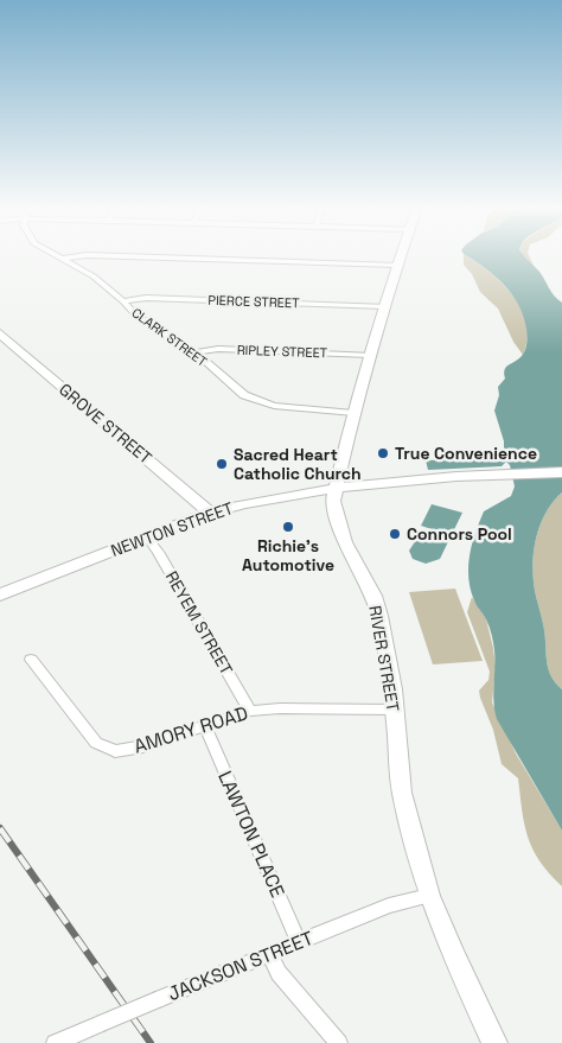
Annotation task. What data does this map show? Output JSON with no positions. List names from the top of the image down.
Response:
{
  "streets": {
    "main road": ["GROVE STREET", "NEWTON STREET", "RIVER STREET"],
    "street": [
      "PIERCE STREET",
      "CLARK STREET",
      "RIPLEY STREET",
      "REYEM STREET",
      "AMORY ROAD",
      "LAWTON PLACE",
      "JACKSON STREET"
    ]
  },
  "crossings": [
    ["PIERCE STREET", "CLARK STREET"],
    ["PIERCE STREET", "RIVER STREET"],
    ["CLARK STREET", "RIPLEY STREET"],
    ["CLARK STREET", "RIVER STREET"],
    ["RIPLEY STREET", "RIVER STREET"],
    ["GROVE STREET", "NEWTON STREET"],
    ["NEWTON STREET", "REYEM STREET"],
    ["NEWTON STREET", "RIVER STREET"],
    ["REYEM STREET", "AMORY ROAD"],
    ["RIVER STREET", "AMORY ROAD"],
    ["RIVER STREET", "JACKSON STREET"],
    ["AMORY ROAD", "LAWTON PLACE"],
    ["LAWTON PLACE", "JACKSON STREET"]
  ],
  "places": [
    "True Convenience",
    "Sacred Heart Catholic Church",
    "Richie's Automotive",
    "Connors Pool"
  ]
}
